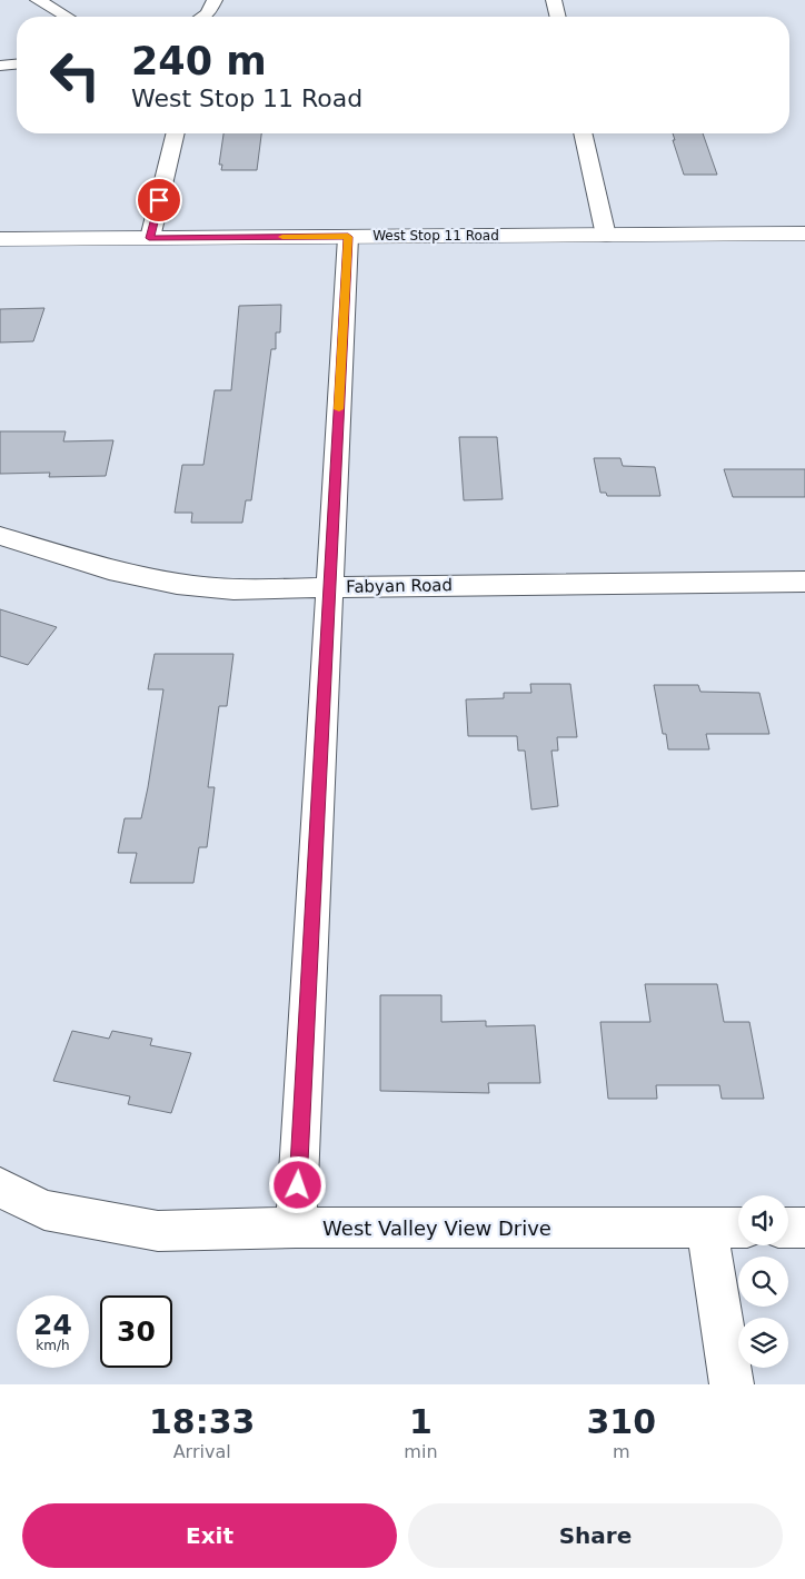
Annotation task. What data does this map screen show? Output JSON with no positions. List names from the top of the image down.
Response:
{
  "streets": {
    "main road": ["West Stop 11 Road"],
    "street": ["Fabyan Road", "West Valley View Drive"]
  },
  "page": {
    "turn": ["240 m", "West Stop 11 Road"],
    "speed": "24 km/h",
    "limit": "30",
    "eta": [
      "18:33",
      "Arrival",
      "1",
      "min",
      "310",
      "m"
    ],
    "buttons": ["Exit", "Share"]
  }
}
